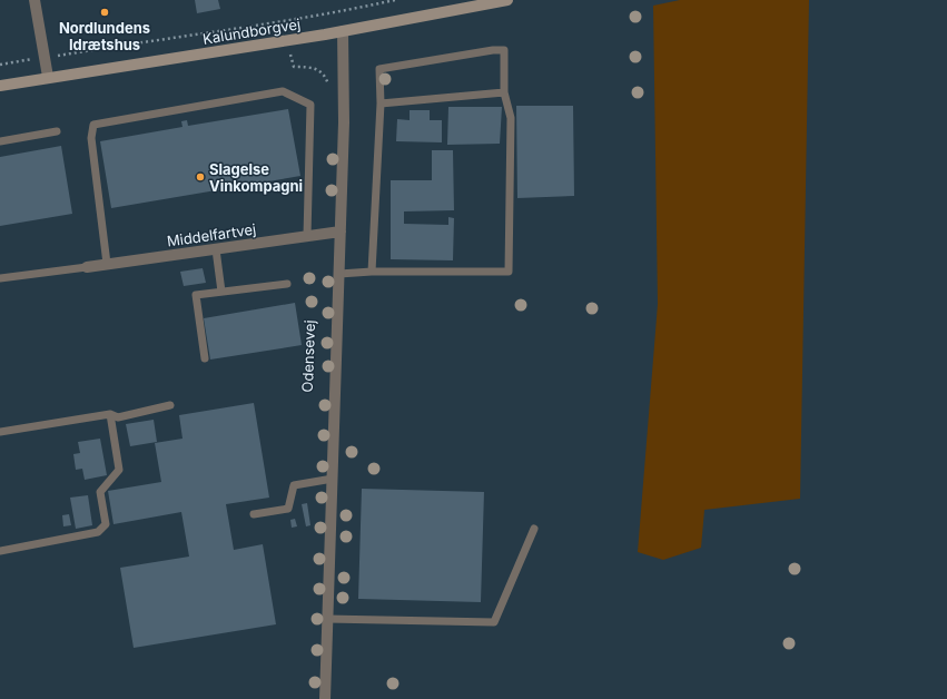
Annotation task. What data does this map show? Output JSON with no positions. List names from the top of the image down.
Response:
{
  "streets": {
    "street": ["Kalundborgvej", "Middelfartvej", "Odensevej"]
  },
  "crossings": [
    ["Kalundborgvej", "Odensevej"],
    ["Middelfartvej", "Odensevej"]
  ],
  "places": ["Nordlundens Idrætshus", "Slagelse Vinkompagni"]
}
